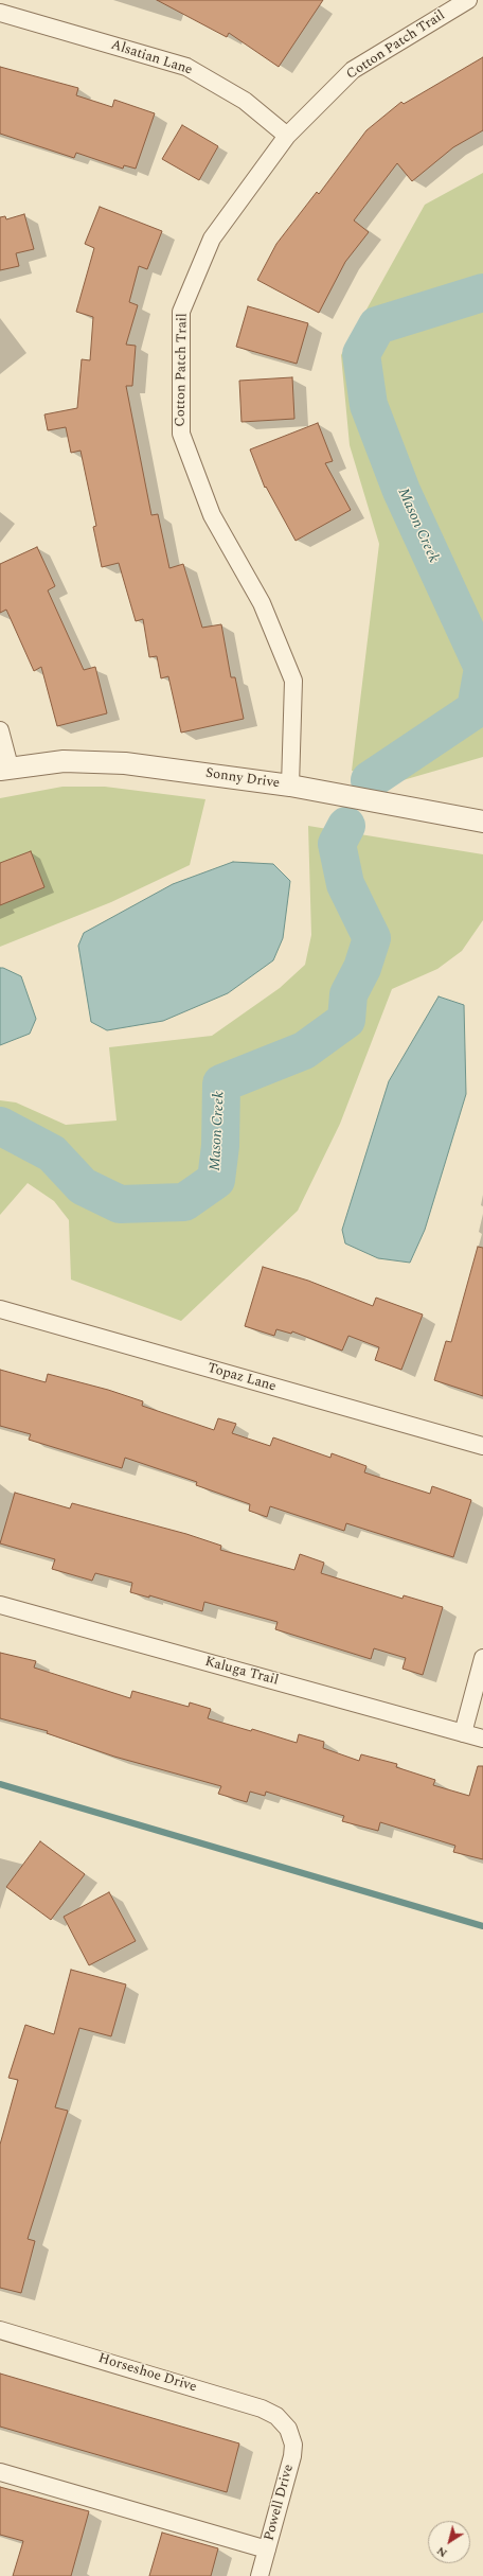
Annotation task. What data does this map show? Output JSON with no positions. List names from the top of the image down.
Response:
{
  "streets": {
    "street": [
      "Cotton Patch Trail",
      "Alsatian Lane",
      "Sonny Drive",
      "Topaz Lane",
      "Kaluga Trail",
      "Horseshoe Drive",
      "Powell Drive"
    ]
  },
  "crossings": [
    ["Cotton Patch Trail", "Alsatian Lane"],
    ["Cotton Patch Trail", "Sonny Drive"],
    ["Horseshoe Drive", "Powell Drive"]
  ],
  "water": ["Mason Creek"],
  "north": "bottom left"
}
